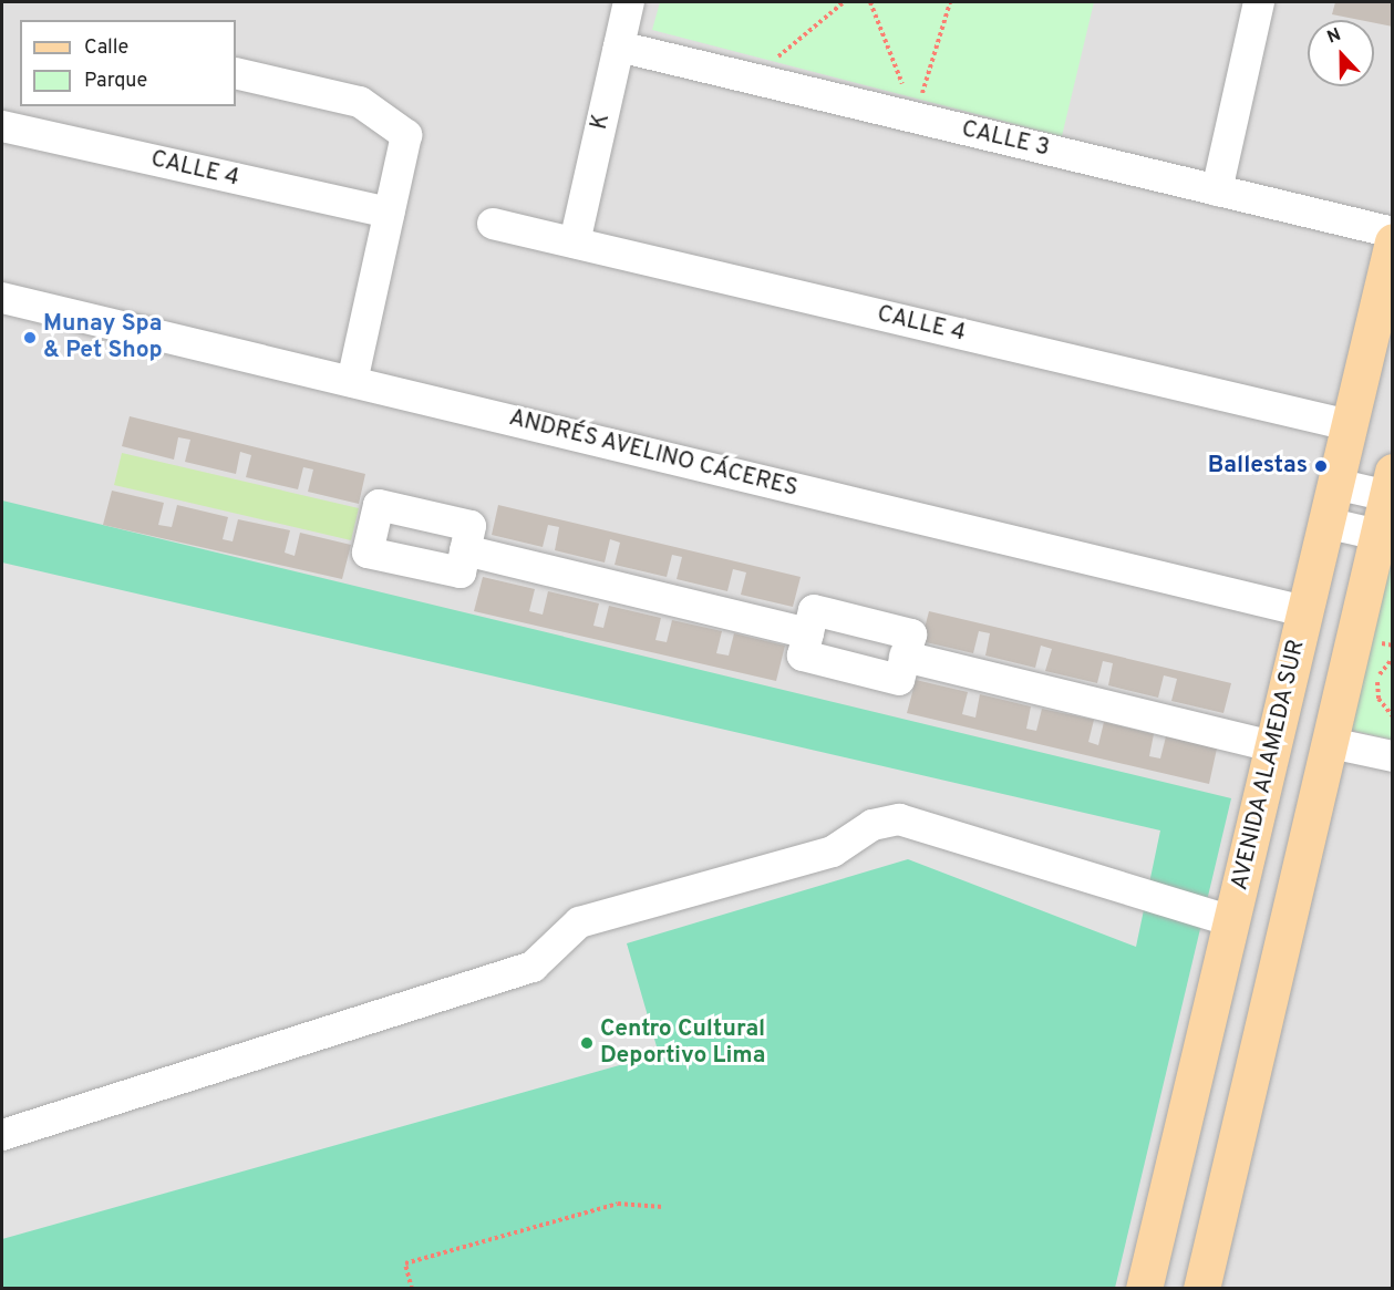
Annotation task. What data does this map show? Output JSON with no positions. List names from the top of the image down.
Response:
{
  "streets": {
    "main road": ["AVENIDA ALAMEDA SUR"],
    "street": [
      "K",
      "CALLE 3",
      "CALLE 4",
      "ANDRÉS AVELINO CÁCERES"
    ]
  },
  "crossings": [
    ["K", "CALLE 3"],
    ["K", "CALLE 4"],
    ["CALLE 4", "AVENIDA ALAMEDA SUR"],
    ["ANDRÉS AVELINO CÁCERES", "AVENIDA ALAMEDA SUR"]
  ],
  "places": ["Munay Spa & Pet Shop", "Ballestas", "Centro Cultural Deportivo Lima"],
  "legend": ["Calle", "Parque"],
  "north": "top"
}
